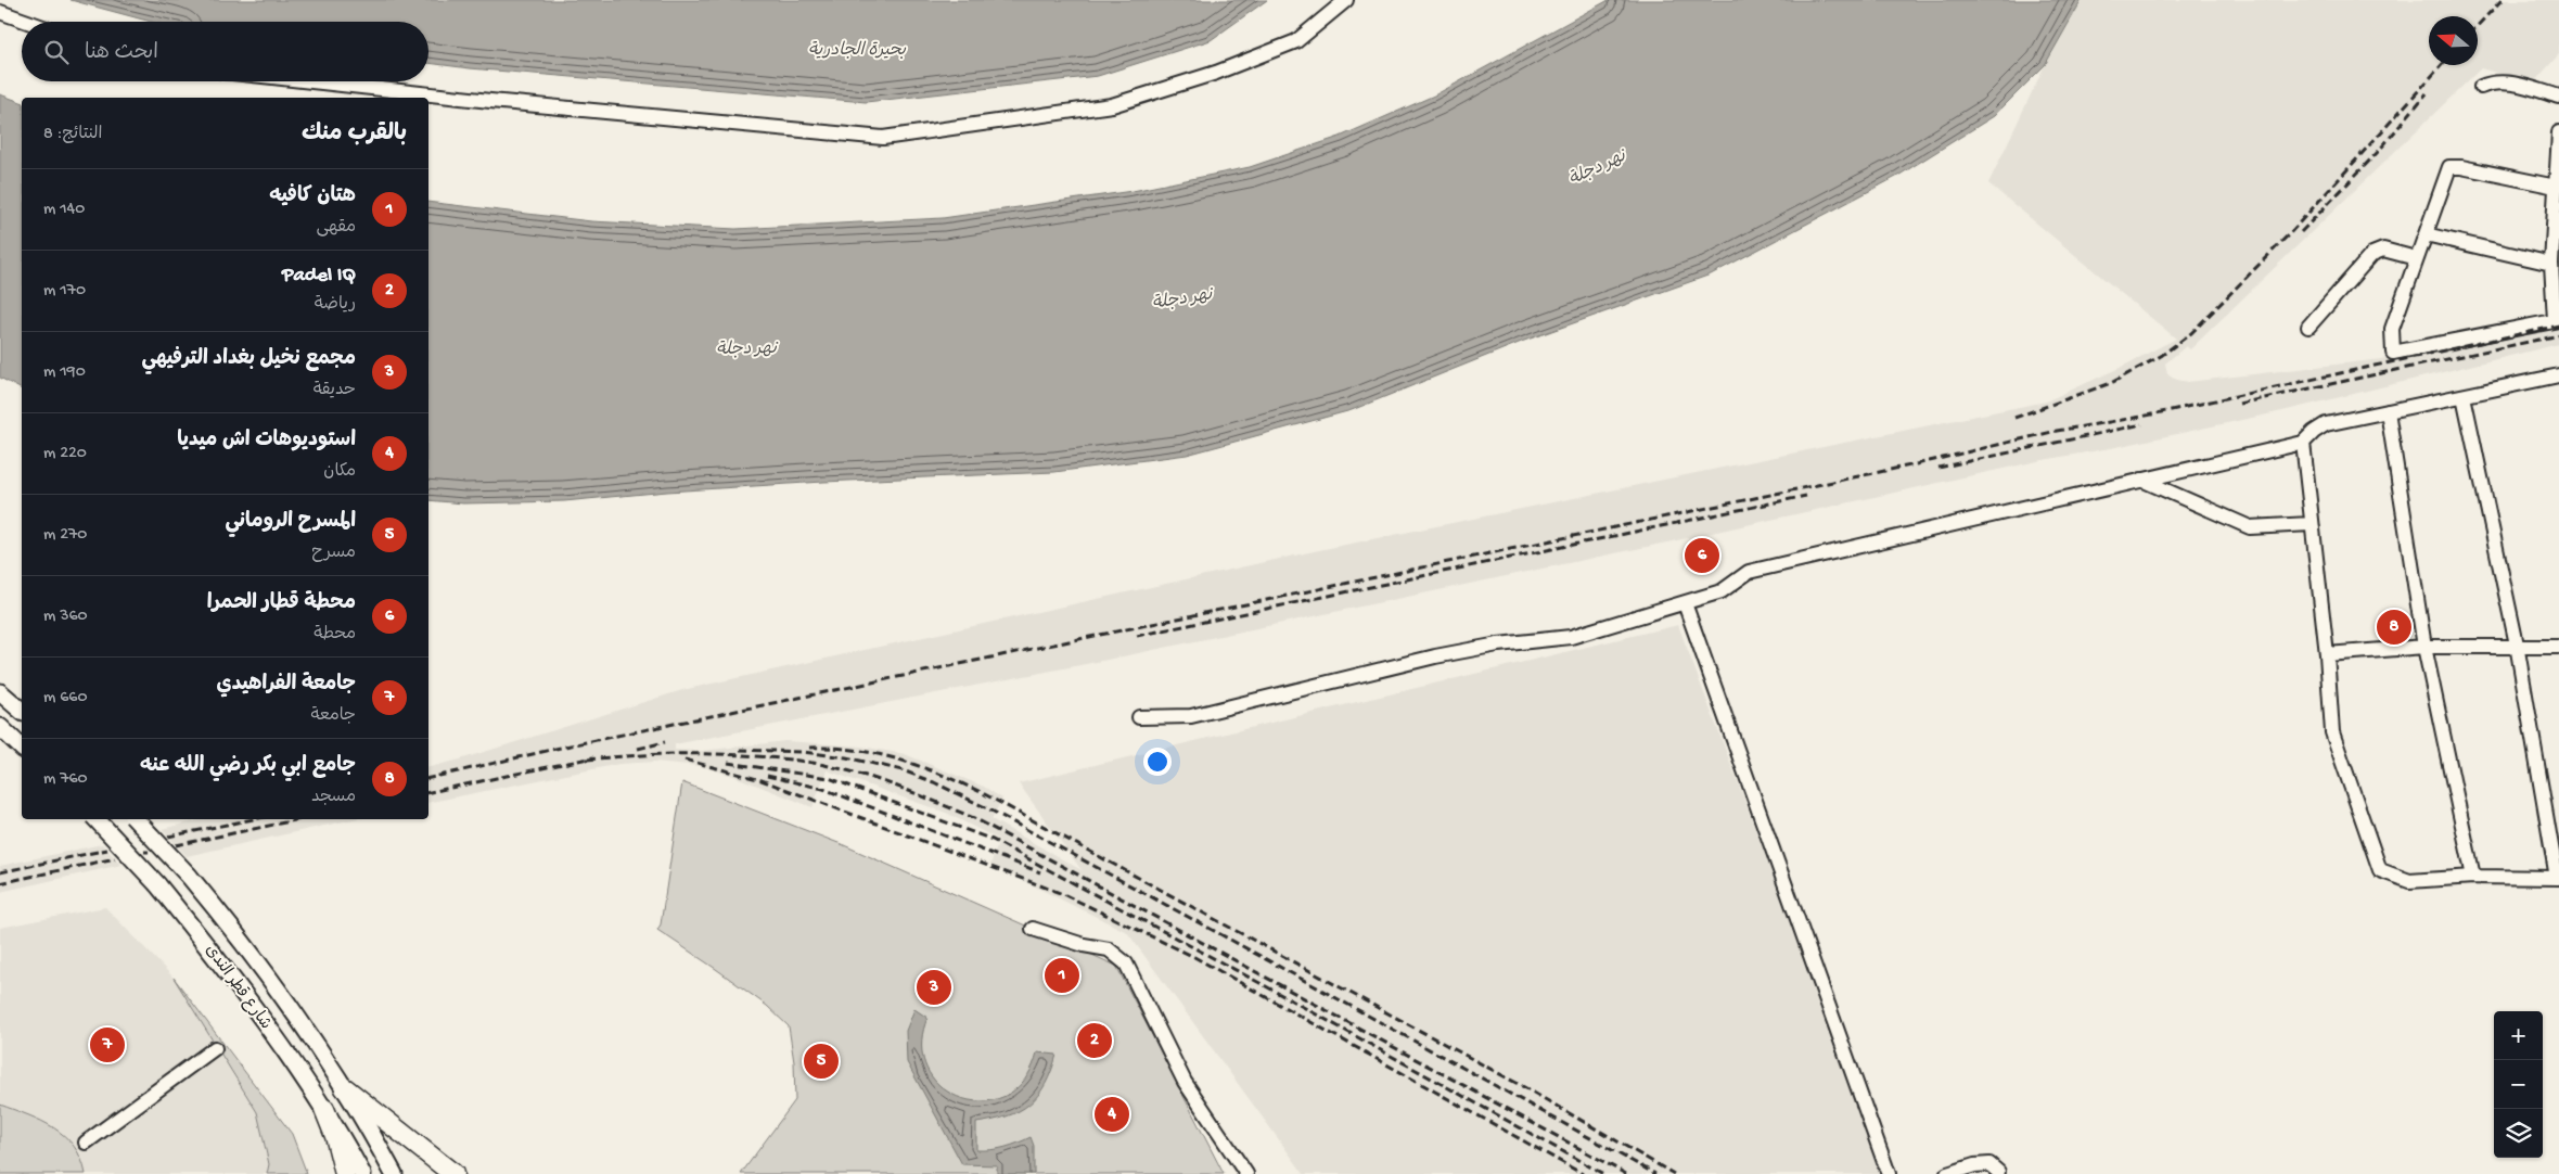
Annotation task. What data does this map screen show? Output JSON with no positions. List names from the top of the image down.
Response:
{
  "streets": {
    "main road": ["شارع قطر الندى"]
  },
  "water": ["بحيرة الجادرية", "نهر دجلة"],
  "north": "left",
  "page": {
    "search": "ابحث هنا",
    "heading": ["بالقرب منك", "النتائج: 8"],
    "list": [
      {
        "mark": "1",
        "name": "هتان كافيه",
        "note": "مقهى",
        "value": "140 m"
      },
      {
        "mark": "2",
        "name": "Padel IQ",
        "note": "رياضة",
        "value": "170 m"
      },
      {
        "mark": "3",
        "name": "مجمع نخيل بغداد الترفيهي",
        "note": "حديقة",
        "value": "190 m"
      },
      {
        "mark": "4",
        "name": "استوديوهات اش ميديا",
        "note": "مكان",
        "value": "220 m"
      },
      {
        "mark": "5",
        "name": "المسرح الروماني",
        "note": "مسرح",
        "value": "270 m"
      },
      {
        "mark": "6",
        "name": "محطة قطار الحمرا",
        "note": "محطة",
        "value": "360 m"
      },
      {
        "mark": "7",
        "name": "جامعة الفراهيدي",
        "note": "جامعة",
        "value": "660 m"
      },
      {
        "mark": "8",
        "name": "جامع ابي بكر رضي الله عنه",
        "note": "مسجد",
        "value": "760 m"
      }
    ],
    "pins": [
      "6",
      "8",
      "1",
      "3",
      "2",
      "7",
      "5",
      "4"
    ],
    "map_buttons": ["+", "−"]
  }
}
